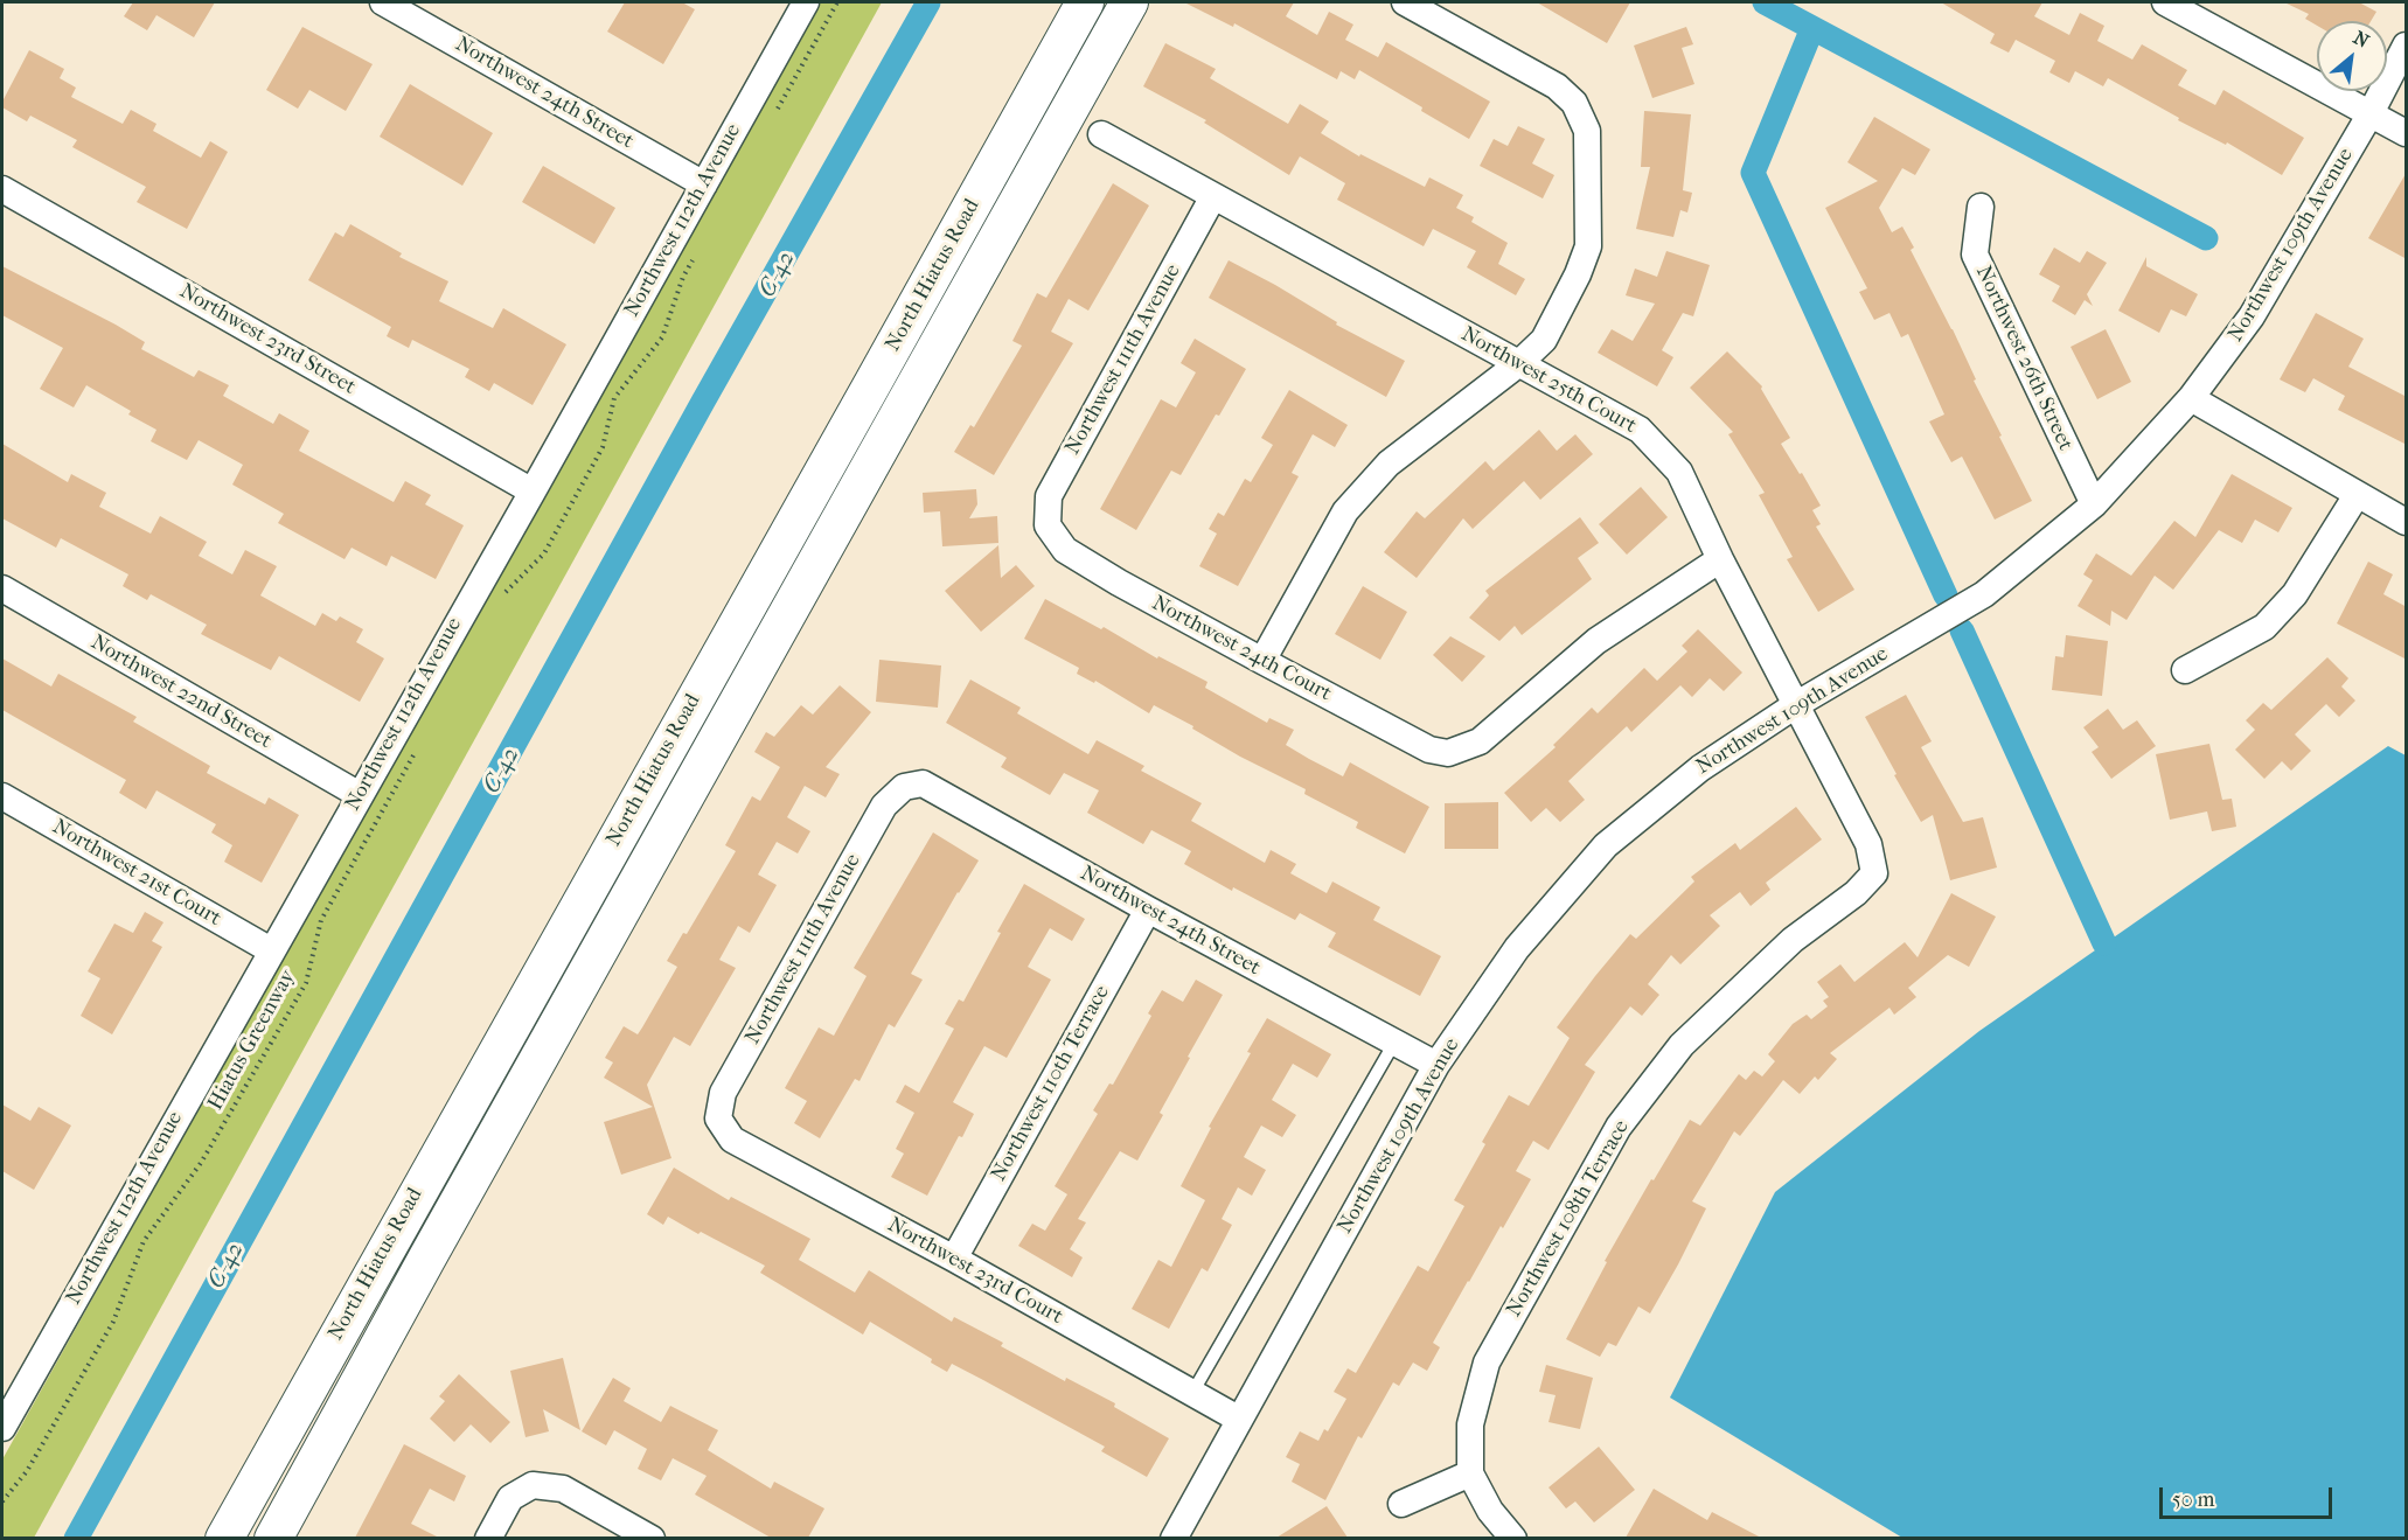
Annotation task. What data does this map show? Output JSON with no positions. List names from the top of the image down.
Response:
{
  "streets": {
    "main road": ["North Hiatus Road"],
    "street": [
      "Northwest 24th Street",
      "Northwest 112th Avenue",
      "Northwest 109th Avenue",
      "Northwest 23rd Street",
      "Northwest 26th Street",
      "Northwest 111th Avenue",
      "Northwest 25th Court",
      "Northwest 24th Court",
      "Northwest 22nd Street",
      "Northwest 21st Court",
      "Northwest 110th Terrace",
      "Northwest 108th Terrace",
      "Northwest 23rd Court"
    ],
    "path": ["Hiatus Greenway"]
  },
  "crossings": [
    ["Northwest 24th Street", "Northwest 112th Avenue"],
    ["Northwest 24th Street", "Northwest 109th Avenue"],
    ["Northwest 24th Street", "Northwest 111th Avenue"],
    ["Northwest 24th Street", "Northwest 110th Terrace"],
    ["Northwest 112th Avenue", "Northwest 23rd Street"],
    ["Northwest 112th Avenue", "Northwest 22nd Street"],
    ["Northwest 112th Avenue", "Northwest 21st Court"],
    ["Northwest 109th Avenue", "Northwest 26th Street"],
    ["Northwest 109th Avenue", "Northwest 25th Court"],
    ["Northwest 109th Avenue", "Northwest 23rd Court"],
    ["Northwest 111th Avenue", "Northwest 25th Court"],
    ["Northwest 111th Avenue", "Northwest 24th Court"],
    ["Northwest 111th Avenue", "Northwest 23rd Court"],
    ["Northwest 25th Court", "Northwest 24th Court"],
    ["Northwest 25th Court", "Northwest 108th Terrace"],
    ["Northwest 110th Terrace", "Northwest 23rd Court"]
  ],
  "water": ["C-42"],
  "scale_bar": "50 m",
  "north": "top right"
}
